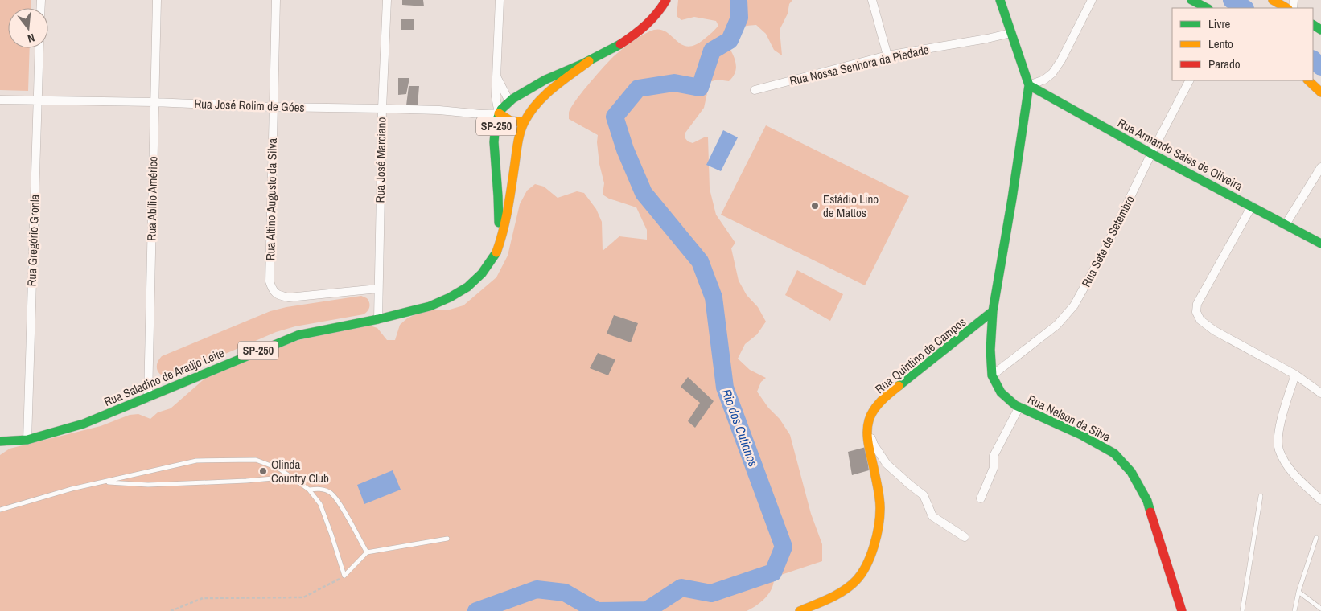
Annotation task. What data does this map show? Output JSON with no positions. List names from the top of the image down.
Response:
{
  "streets": {
    "main road": [
      "SP-250",
      "Rua Armando Sales de Oliveira",
      "Rua Quintino de Campos",
      "Rua Saladino de Araújo Leite",
      "Rua Nelson da Silva"
    ],
    "street": [
      "Rua Nossa Senhora da Piedade",
      "Rua José Rolim de Góes",
      "Rua José Marciano",
      "Rua Abílio Américo",
      "Rua Altino Augusto da Silva",
      "Rua Gregório Gronla",
      "Rua Sete de Setembro"
    ]
  },
  "crossings": [
    ["Rua José Rolim de Góes", "Rua José Marciano"],
    ["Rua José Rolim de Góes", "Rua Abílio Américo"],
    ["Rua José Rolim de Góes", "Rua Altino Augusto da Silva"],
    ["Rua José Rolim de Góes", "Rua Gregório Gronla"],
    ["Rua José Rolim de Góes", "Rua Saladino de Araújo Leite"],
    ["Rua Armando Sales de Oliveira", "Rua Sete de Setembro"],
    ["Rua José Marciano", "Rua Altino Augusto da Silva"],
    ["Rua José Marciano", "Rua Saladino de Araújo Leite"],
    ["Rua Abílio Américo", "Rua Saladino de Araújo Leite"],
    ["Rua Gregório Gronla", "Rua Saladino de Araújo Leite"],
    ["Rua Sete de Setembro", "Rua Nelson da Silva"],
    ["Rua Quintino de Campos", "Rua Nelson da Silva"]
  ],
  "water": ["Rio dos Cutianos"],
  "places": ["Estádio Lino de Mattos", "Olinda Country Club"],
  "legend": ["Livre", "Lento", "Parado"],
  "north": "bottom"
}
